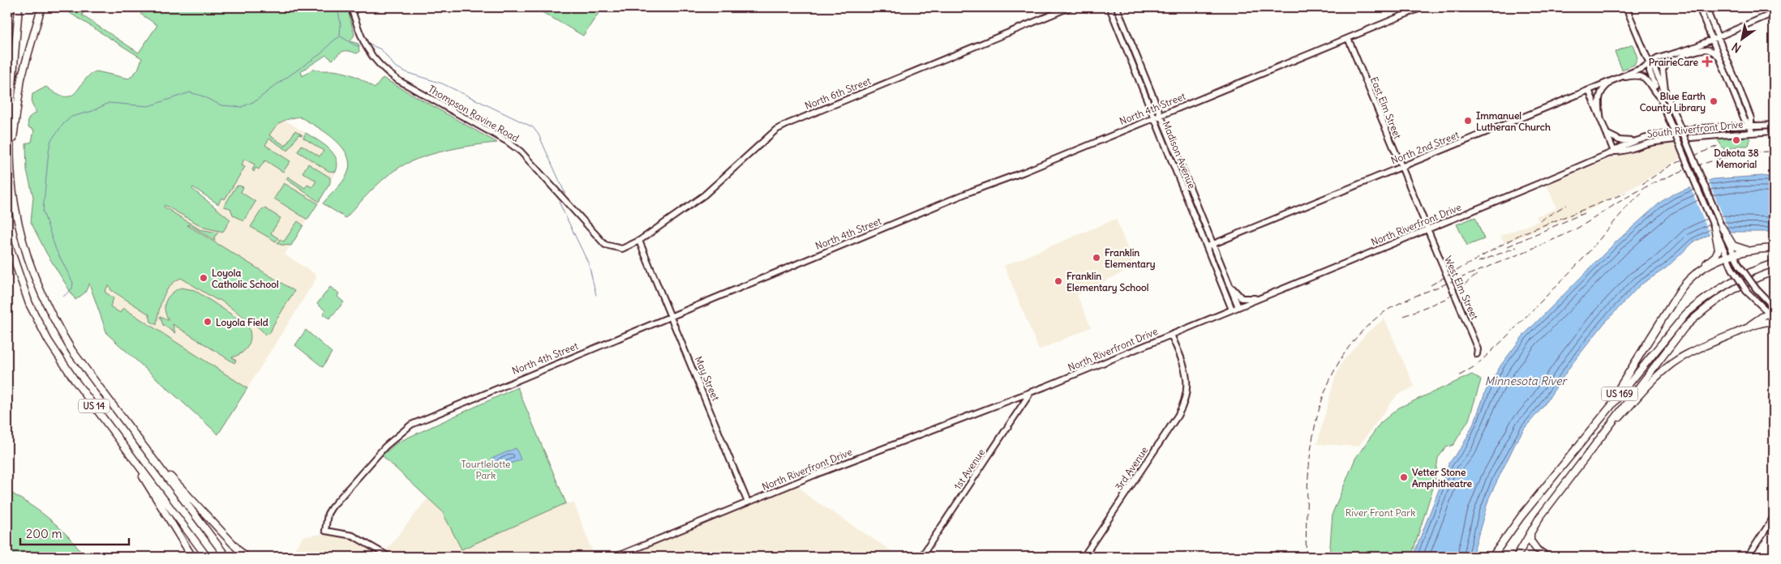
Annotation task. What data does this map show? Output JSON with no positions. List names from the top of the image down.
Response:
{
  "streets": {
    "highway": ["US 169", "US 14"],
    "street": [
      "North 6th Street",
      "East Elm Street",
      "North 4th Street",
      "Thompson Ravine Road",
      "South Riverfront Drive",
      "North 2nd Street",
      "Madison Avenue",
      "North Riverfront Drive",
      "West Elm Street",
      "May Street",
      "3rd Avenue",
      "1st Avenue"
    ]
  },
  "crossings": [
    ["North 6th Street", "Thompson Ravine Road"],
    ["North 6th Street", "May Street"],
    ["East Elm Street", "North 4th Street"],
    ["East Elm Street", "North 2nd Street"],
    ["East Elm Street", "North Riverfront Drive"],
    ["East Elm Street", "West Elm Street"],
    ["North 4th Street", "Madison Avenue"],
    ["North 4th Street", "May Street"],
    ["Thompson Ravine Road", "May Street"],
    ["South Riverfront Drive", "North Riverfront Drive"],
    ["North 2nd Street", "Madison Avenue"],
    ["Madison Avenue", "North Riverfront Drive"],
    ["North Riverfront Drive", "West Elm Street"],
    ["North Riverfront Drive", "May Street"],
    ["North Riverfront Drive", "3rd Avenue"],
    ["North Riverfront Drive", "1st Avenue"]
  ],
  "water": ["Minnesota River"],
  "parks": ["Tourtlelotte Park", "River Front Park"],
  "places": {
    "health": ["PrairieCare"],
    "other": [
      "Blue Earth County Library",
      "Immanuel Lutheran Church",
      "Dakota 38 Memorial",
      "Franklin Elementary",
      "Loyola Catholic School",
      "Franklin Elementary School",
      "Loyola Field",
      "Vetter Stone Amphitheatre"
    ]
  },
  "scale_bar": "200 m",
  "north": "bottom left"
}
